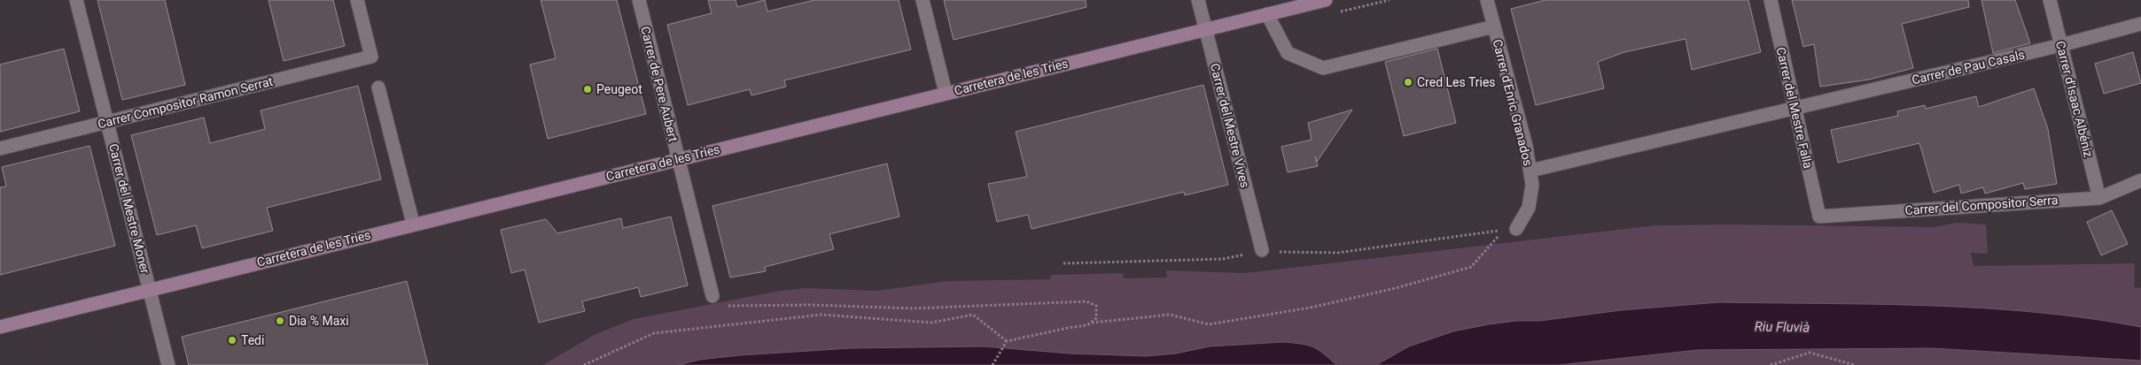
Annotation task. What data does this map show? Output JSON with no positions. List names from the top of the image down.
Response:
{
  "streets": {
    "street": [
      "Carrer de Pau Casals",
      "Carretera de les Tries",
      "Carrer de Pere Aubert",
      "Carrer d'Isaac Albéniz",
      "Carrer Compositor Ramon Serrat",
      "Carrer d'Enric Granados",
      "Carrer del Mestre Falla",
      "Carrer del Mestre Vives",
      "Carrer del Compositor Serra",
      "Carrer del Mestre Moner"
    ]
  },
  "crossings": [
    ["Carrer de Pau Casals", "Carrer d'Isaac Albéniz"],
    ["Carrer de Pau Casals", "Carrer d'Enric Granados"],
    ["Carrer de Pau Casals", "Carrer del Mestre Falla"],
    ["Carretera de les Tries", "Carrer de Pere Aubert"],
    ["Carretera de les Tries", "Carrer del Mestre Vives"],
    ["Carretera de les Tries", "Carrer del Mestre Moner"],
    ["Carrer d'Isaac Albéniz", "Carrer del Compositor Serra"],
    ["Carrer Compositor Ramon Serrat", "Carrer del Mestre Moner"],
    ["Carrer del Mestre Falla", "Carrer del Compositor Serra"]
  ],
  "water": ["Riu Fluvià"],
  "places": [
    "Cred Les Tries",
    "Peugeot",
    "Dia % Maxi",
    "Tedi"
  ]
}
